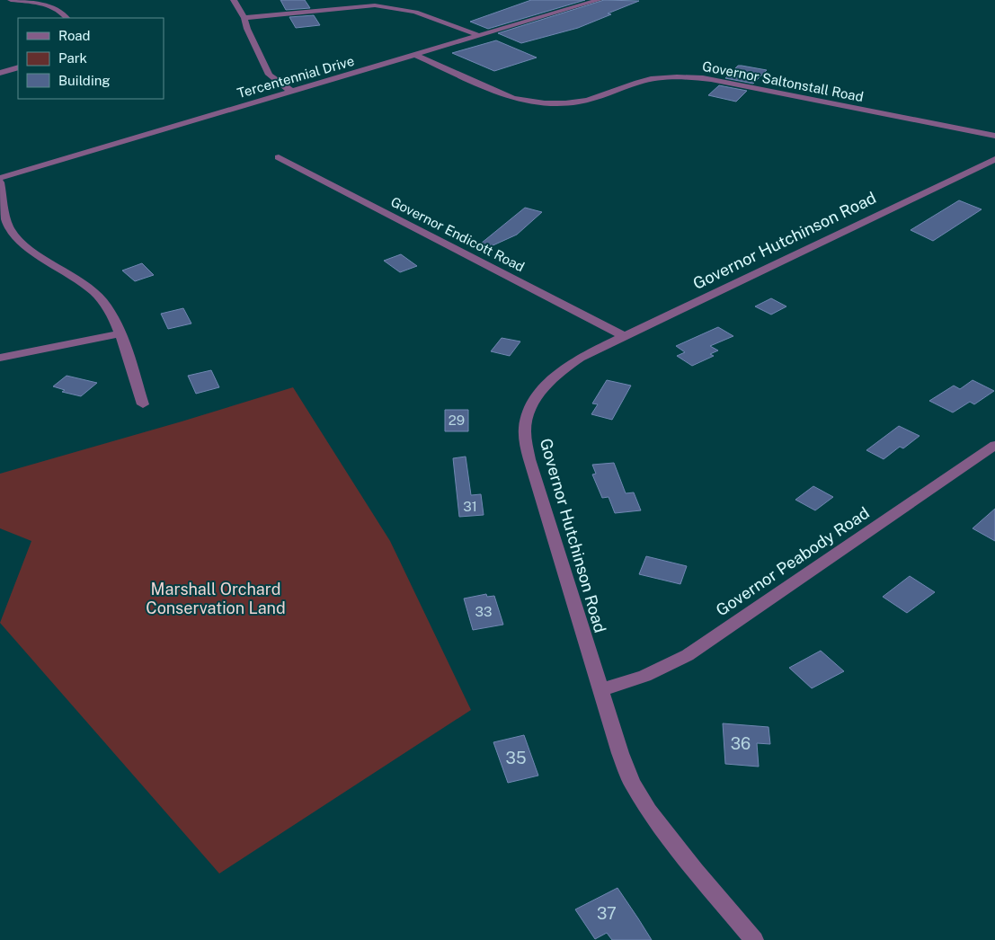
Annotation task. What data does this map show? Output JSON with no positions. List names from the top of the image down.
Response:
{
  "streets": {
    "street": [
      "Tercentennial Drive",
      "Governor Saltonstall Road",
      "Governor Endicott Road",
      "Governor Hutchinson Road",
      "Governor Peabody Road"
    ]
  },
  "crossings": [
    ["Tercentennial Drive", "Governor Saltonstall Road"],
    ["Governor Endicott Road", "Governor Hutchinson Road"],
    ["Governor Hutchinson Road", "Governor Peabody Road"]
  ],
  "parks": ["Marshall Orchard Conservation Land"],
  "house_numbers": [
    "29",
    "31",
    "33",
    "36",
    "35",
    "37"
  ],
  "legend": ["Road", "Park", "Building"]
}
